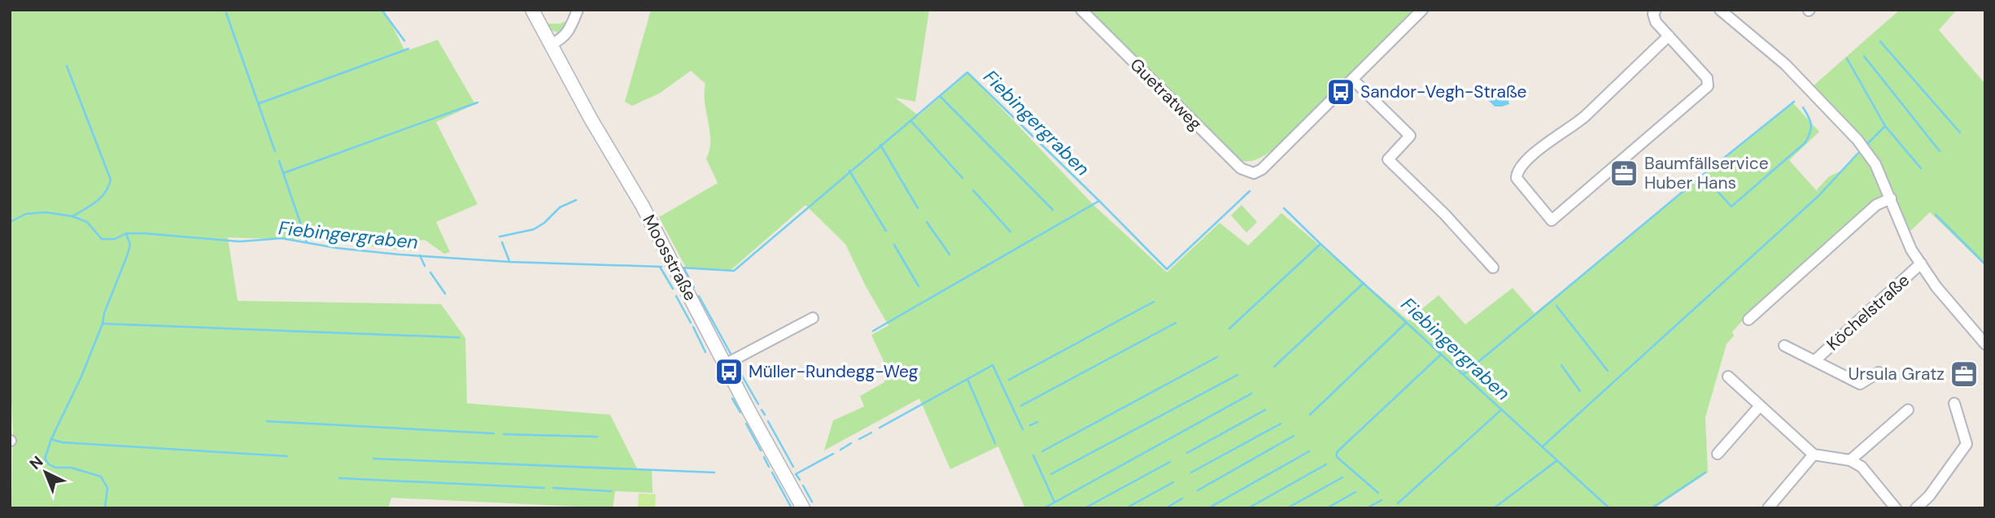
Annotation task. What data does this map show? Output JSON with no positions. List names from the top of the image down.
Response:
{
  "streets": {
    "street": ["Guetratweg", "Moosstraße", "Köchelstraße"]
  },
  "water": ["Fiebingergraben"],
  "places": {
    "bus stop": ["Sandor-Vegh-Straße", "Müller-Rundegg-Weg"],
    "office": ["Baumfällservice Huber Hans", "Ursula Gratz"]
  },
  "north": "top left"
}
